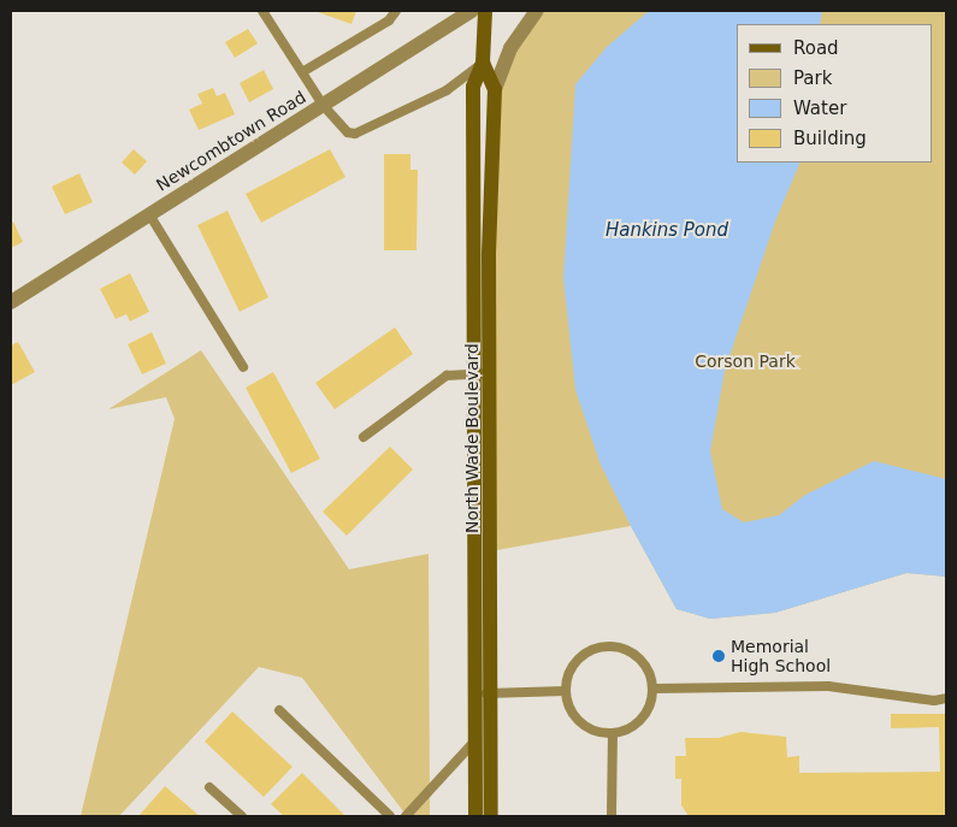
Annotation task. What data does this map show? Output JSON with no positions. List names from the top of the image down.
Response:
{
  "streets": {
    "main road": ["North Wade Boulevard"],
    "street": ["Newcombtown Road"]
  },
  "water": ["Hankins Pond"],
  "parks": ["Corson Park"],
  "places": ["Memorial High School"],
  "legend": [
    "Road",
    "Park",
    "Water",
    "Building"
  ]
}
